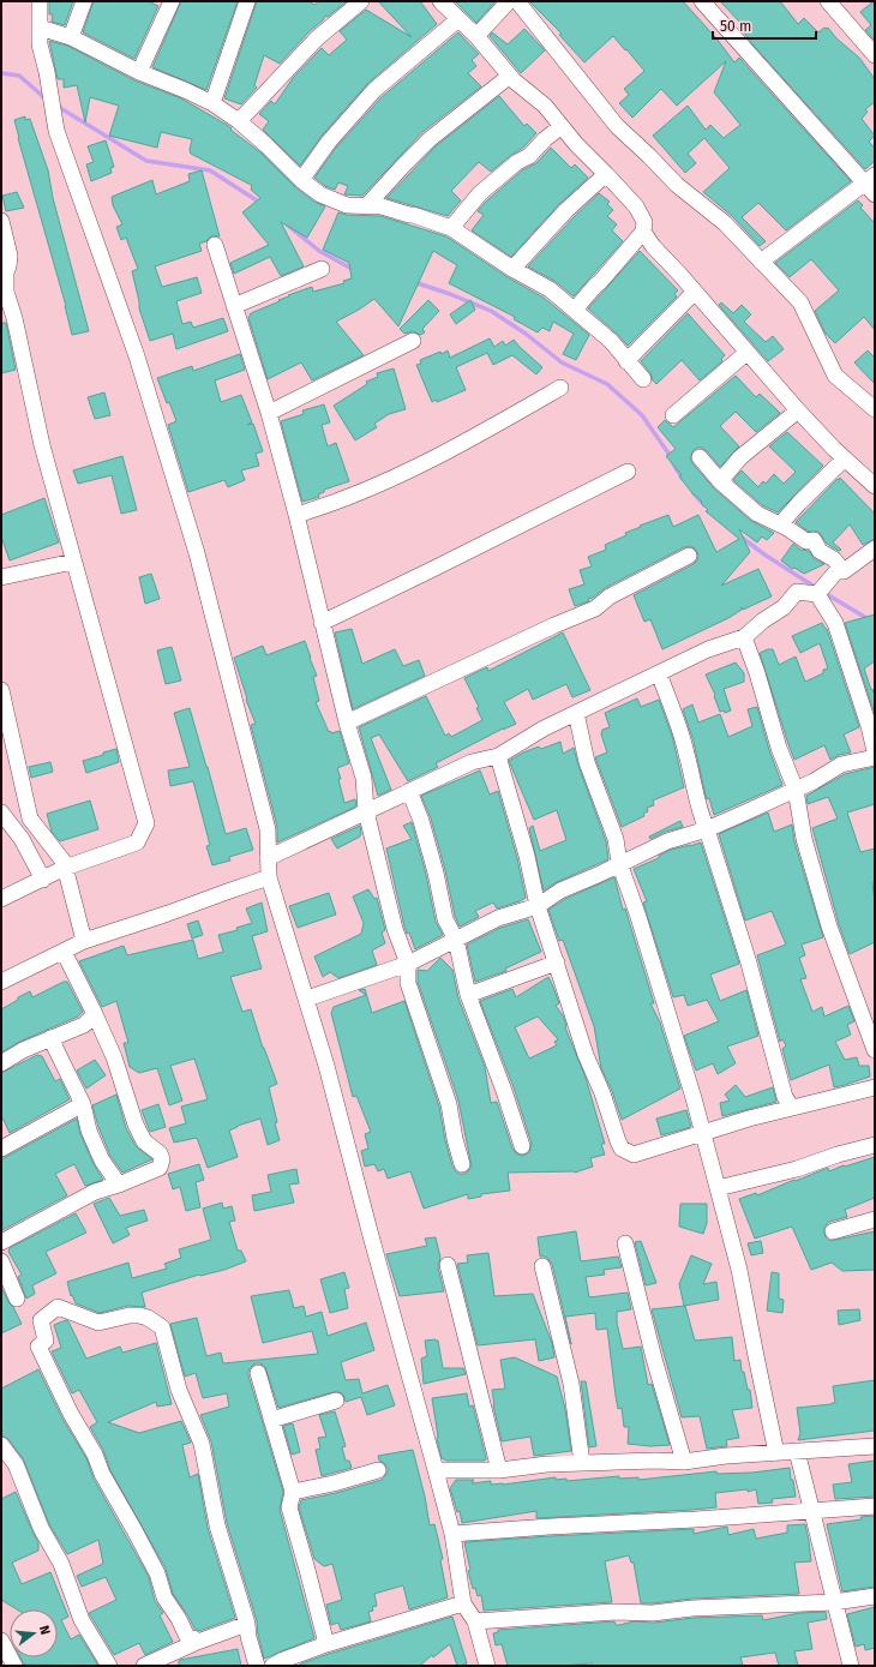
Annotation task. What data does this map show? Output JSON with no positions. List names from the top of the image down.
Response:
{
  "scale_bar": "50 m",
  "north": "right"
}
